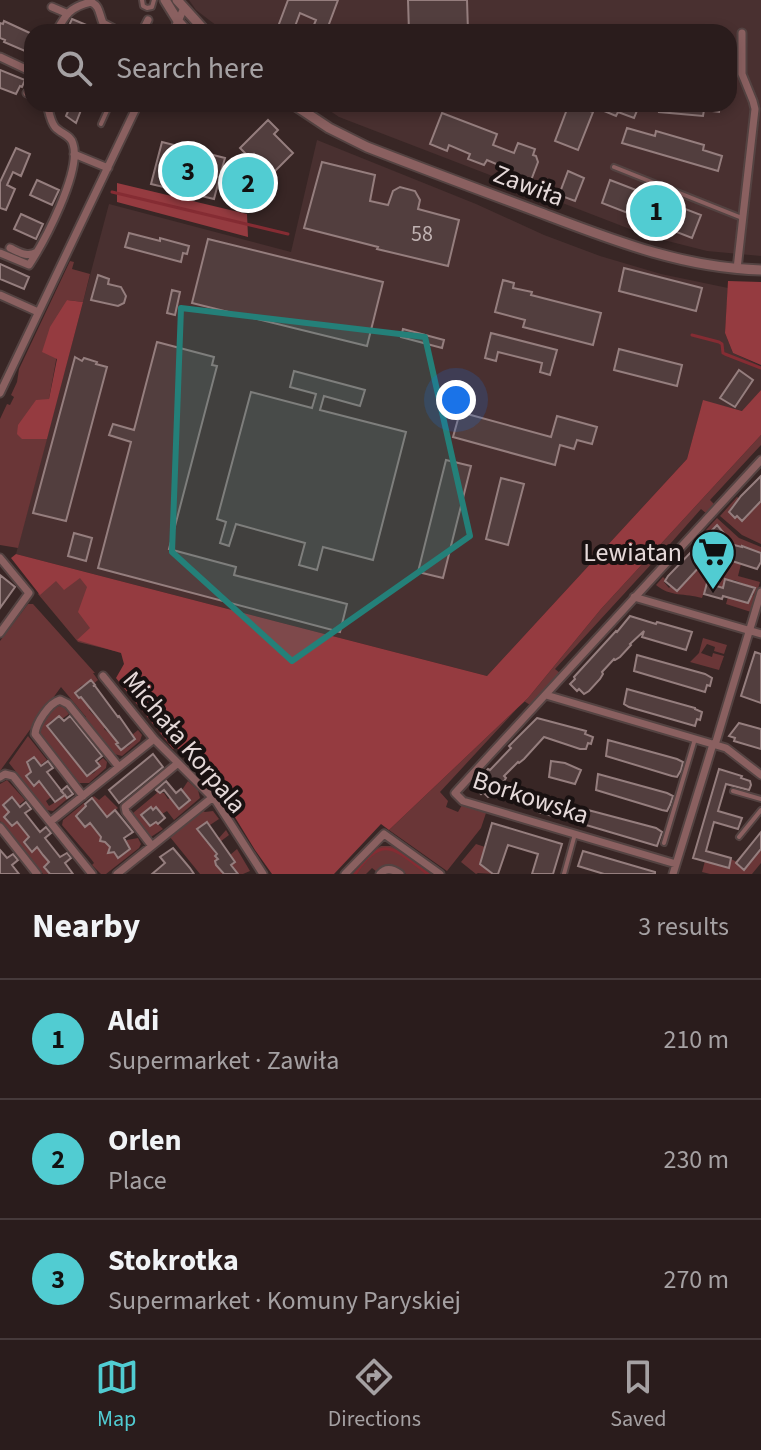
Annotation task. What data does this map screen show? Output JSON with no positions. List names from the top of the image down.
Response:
{
  "streets": {
    "street": ["Zawiła", "Michała Korpala", "Borkowska"]
  },
  "places": {
    "supermarket": ["Lewiatan"]
  },
  "house_numbers": ["58"],
  "page": {
    "search": "Search here",
    "pins": ["3", "2", "1"],
    "heading": ["Nearby", "3 results"],
    "list": [
      {
        "mark": "1",
        "name": "Aldi",
        "note": "Supermarket · Zawiła",
        "value": "210 m"
      },
      {
        "mark": "2",
        "name": "Orlen",
        "note": "Place",
        "value": "230 m"
      },
      {
        "mark": "3",
        "name": "Stokrotka",
        "note": "Supermarket · Komuny Paryskiej",
        "value": "270 m"
      }
    ],
    "nav": ["Map", "Directions", "Saved"]
  }
}
